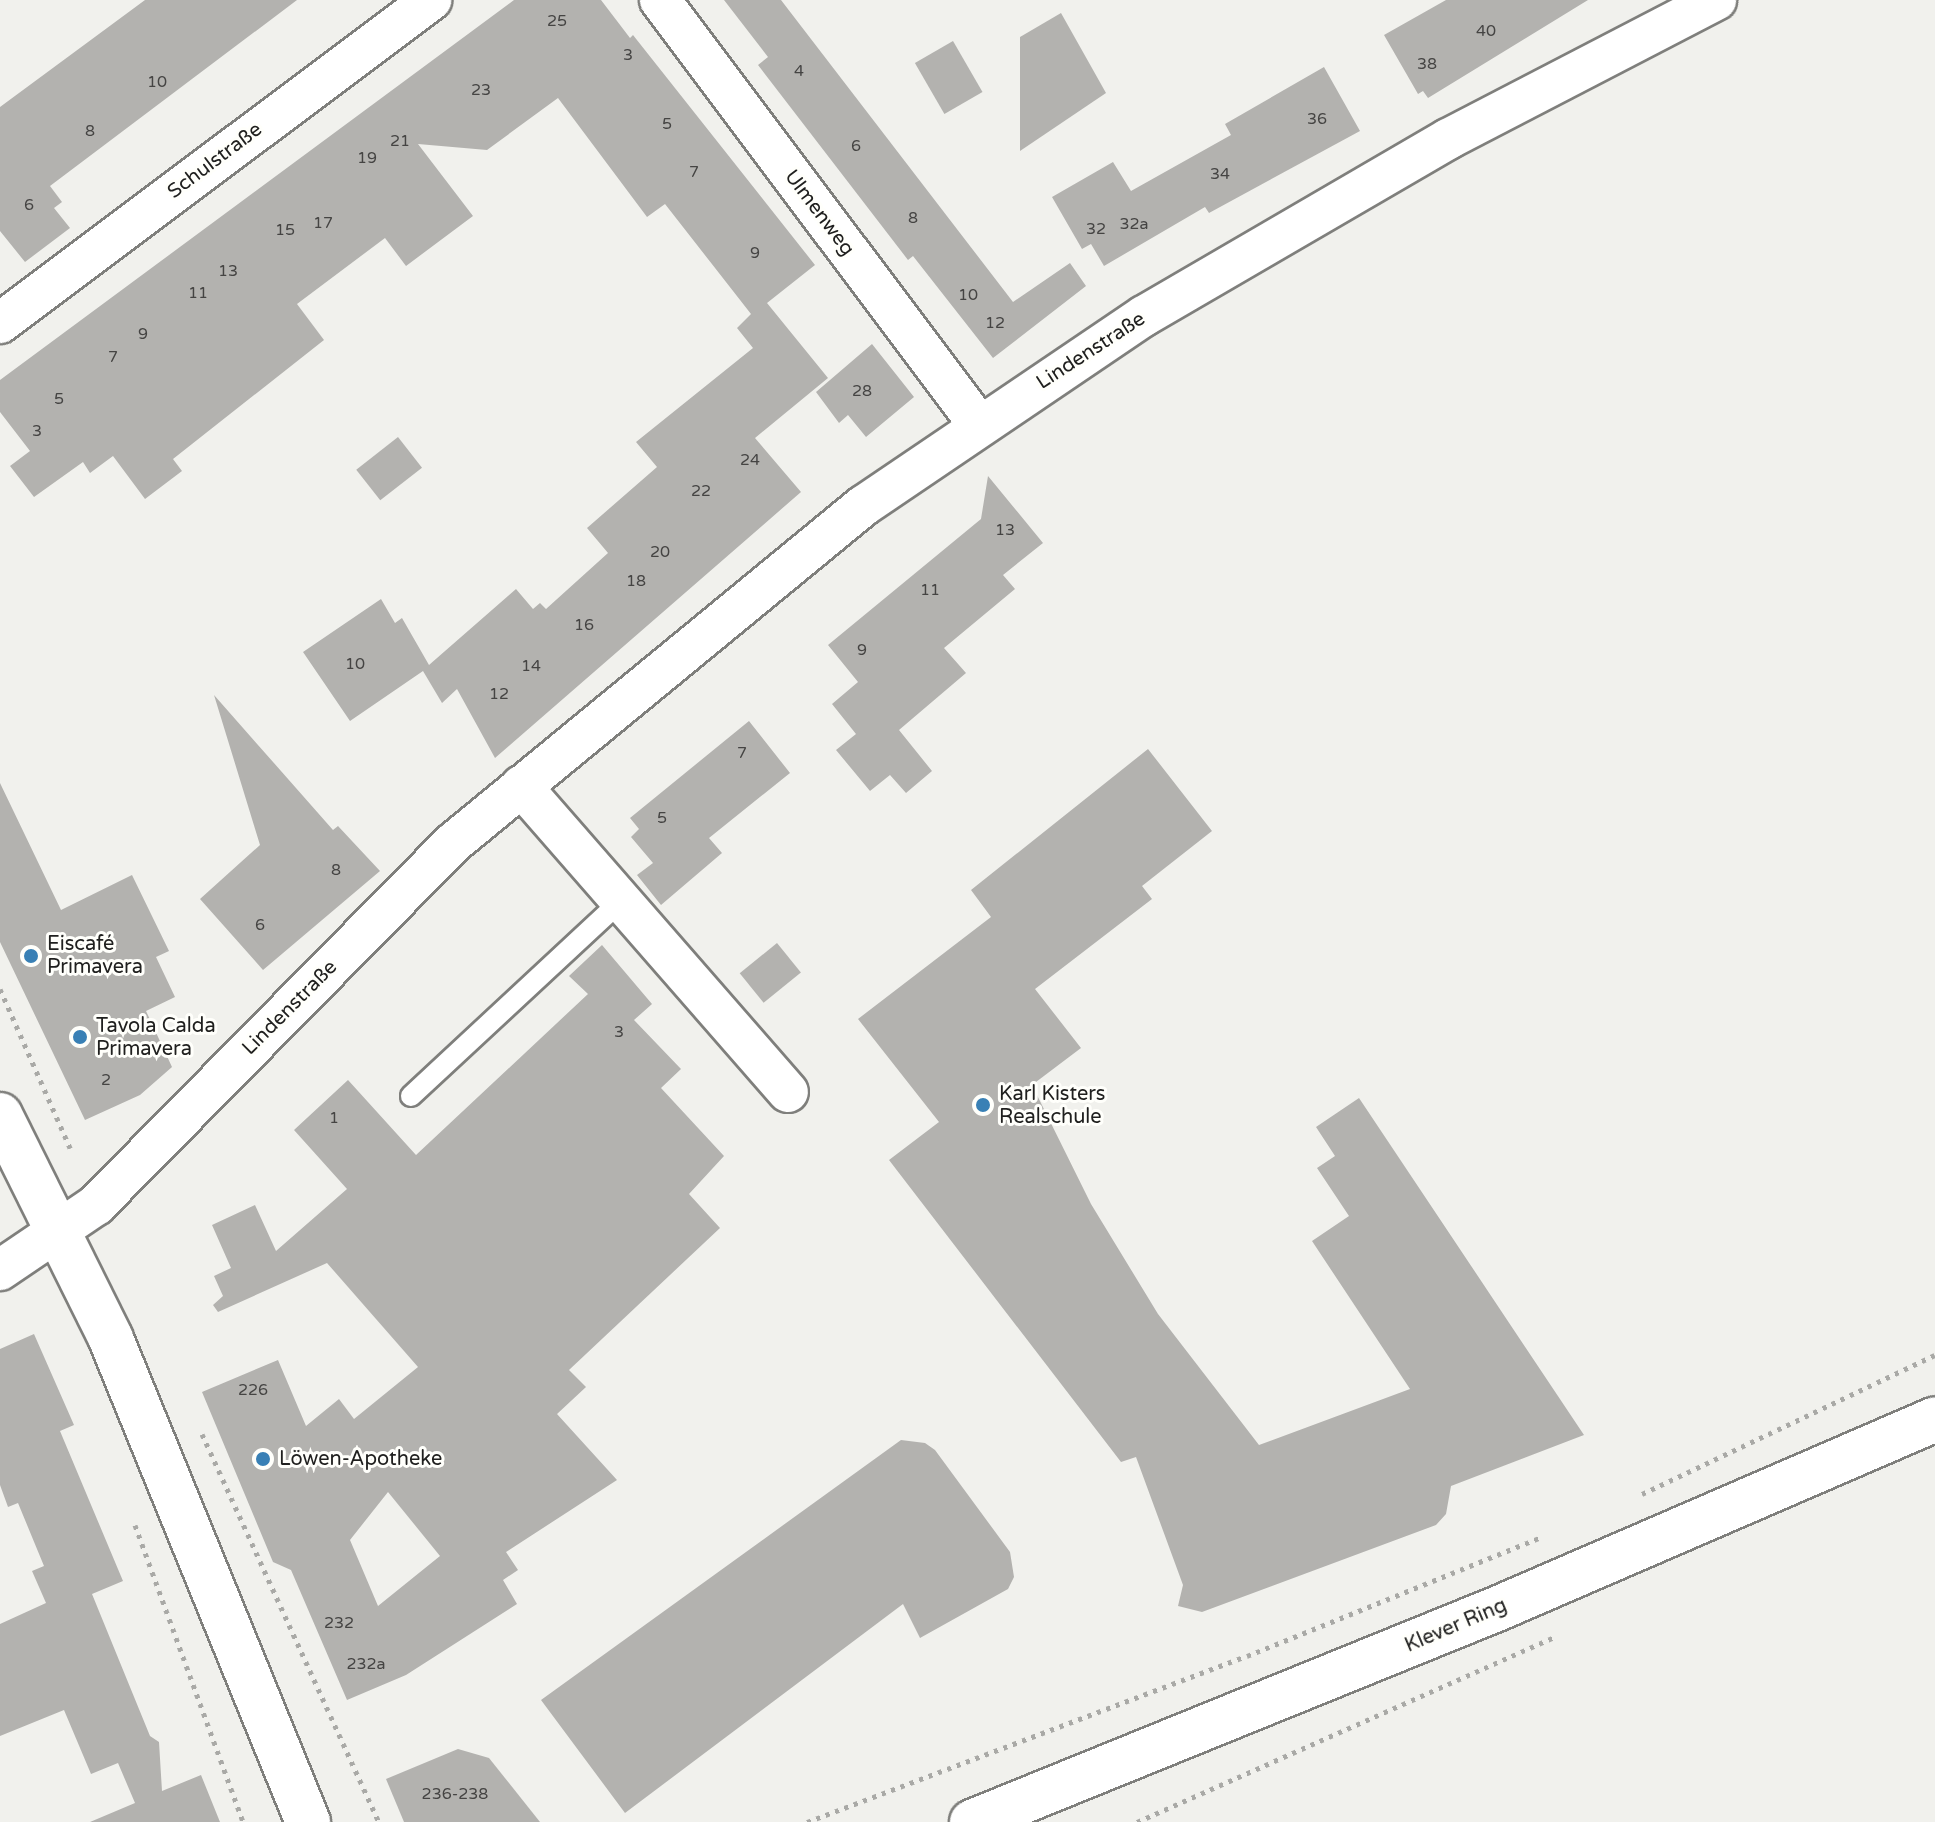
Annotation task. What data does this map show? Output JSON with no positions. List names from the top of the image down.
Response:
{
  "streets": {
    "main road": ["Klever Ring"],
    "street": ["Schulstraße", "Ulmenweg", "Lindenstraße"]
  },
  "crossings": [
    ["Ulmenweg", "Lindenstraße"]
  ],
  "places": [
    "Eiscafé Primavera",
    "Tavola Calda Primavera",
    "Karl Kisters Realschule",
    "Löwen-Apotheke"
  ],
  "house_numbers": [
    "25",
    "40",
    "3",
    "38",
    "4",
    "10",
    "23",
    "36",
    "5",
    "8",
    "21",
    "6",
    "19",
    "7",
    "34",
    "6",
    "8",
    "17",
    "32a",
    "32",
    "15",
    "9",
    "13",
    "11",
    "10",
    "12",
    "9",
    "7",
    "28",
    "5",
    "3",
    "24",
    "22",
    "13",
    "20",
    "18",
    "11",
    "16",
    "9",
    "10",
    "14",
    "12",
    "7",
    "5",
    "8",
    "6",
    "3",
    "2",
    "1",
    "226",
    "232",
    "232a",
    "236-238"
  ]
}
